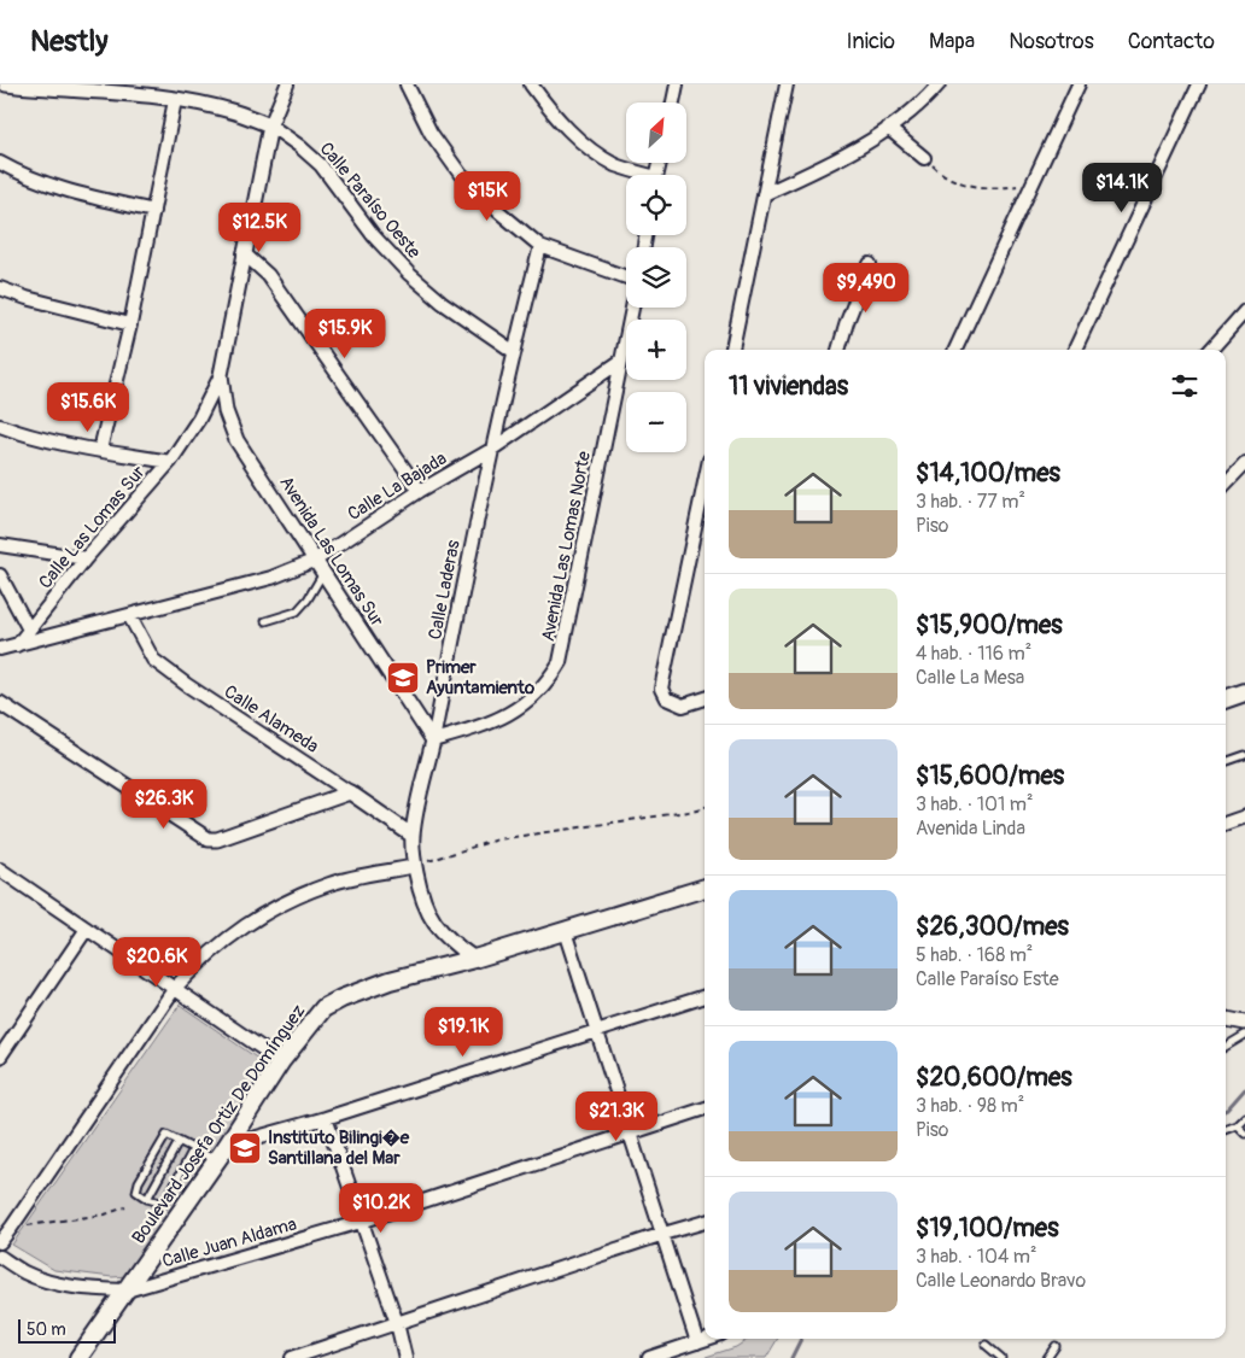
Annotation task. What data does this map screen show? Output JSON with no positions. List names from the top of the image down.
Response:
{
  "streets": {
    "main road": ["Boulevard Josefa Ortiz De Domínguez"],
    "street": [
      "Calle Paraíso Oeste",
      "Calle La Bajada",
      "Calle Las Lomas Sur",
      "Avenida Las Lomas Norte",
      "Avenida Las Lomas Sur",
      "Calle Laderas",
      "Calle Alameda",
      "Calle Juan Aldama"
    ]
  },
  "crossings": [
    ["Calle Paraíso Oeste", "Calle Las Lomas Sur"],
    ["Calle Paraíso Oeste", "Calle Laderas"],
    ["Calle La Bajada", "Calle Las Lomas Sur"],
    ["Calle La Bajada", "Avenida Las Lomas Norte"],
    ["Calle La Bajada", "Avenida Las Lomas Sur"],
    ["Calle La Bajada", "Calle Laderas"],
    ["Calle La Bajada", "Calle Alameda"],
    ["Calle Las Lomas Sur", "Avenida Las Lomas Sur"],
    ["Avenida Las Lomas Norte", "Avenida Las Lomas Sur"],
    ["Avenida Las Lomas Norte", "Calle Laderas"],
    ["Avenida Las Lomas Sur", "Calle Laderas"],
    ["Calle Laderas", "Calle Alameda"],
    ["Calle Laderas", "Boulevard Josefa Ortiz De Domínguez"],
    ["Boulevard Josefa Ortiz De Domínguez", "Calle Juan Aldama"]
  ],
  "places": {
    "school or university": ["Primer Ayuntamiento", "Instituto Bilingi�e Santillana del Mar"]
  },
  "scale_bar": "50 m",
  "north": "top right",
  "page": {
    "header": "Nestly",
    "nav": [
      "Inicio",
      "Mapa",
      "Nosotros",
      "Contacto"
    ],
    "map_buttons": ["+", "−"],
    "price": [
      "$14.1K",
      "$15K",
      "$12.5K",
      "$9,490",
      "$15.9K",
      "$15.6K",
      "$26.3K",
      "$20.6K",
      "$19.1K",
      "$21.3K",
      "$10.2K"
    ],
    "heading": "11 viviendas",
    "list": [
      {
        "name": "$14,100/mes",
        "note": "3 hab. · 77 m² · Piso"
      },
      {
        "name": "$15,900/mes",
        "note": "4 hab. · 116 m² · Calle La Mesa"
      },
      {
        "name": "$15,600/mes",
        "note": "3 hab. · 101 m² · Avenida Linda"
      },
      {
        "name": "$26,300/mes",
        "note": "5 hab. · 168 m² · Calle Paraíso Este"
      },
      {
        "name": "$20,600/mes",
        "note": "3 hab. · 98 m² · Piso"
      },
      {
        "name": "$19,100/mes",
        "note": "3 hab. · 104 m² · Calle Leonardo Bravo"
      }
    ],
    "scale": "50 m"
  }
}
